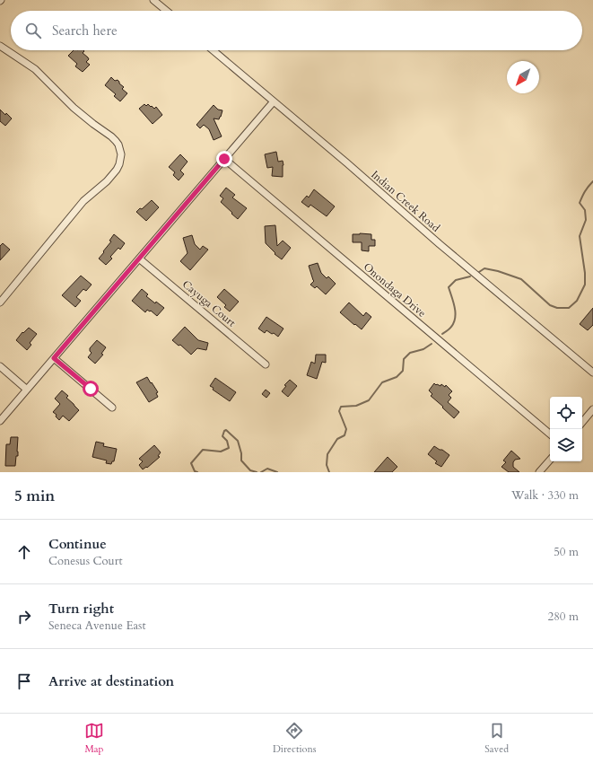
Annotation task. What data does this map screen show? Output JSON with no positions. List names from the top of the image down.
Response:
{
  "streets": {
    "street": ["Indian Creek Road", "Onondaga Drive", "Cayuga Court"]
  },
  "north": "bottom left",
  "page": {
    "search": "Search here",
    "heading": ["5 min", "Walk · 330 m"],
    "list": [
      ["Continue", "Conesus Court", "50 m"],
      ["Turn right", "Seneca Avenue East", "280 m"],
      "Arrive at destination"
    ],
    "nav": ["Map", "Directions", "Saved"]
  }
}
